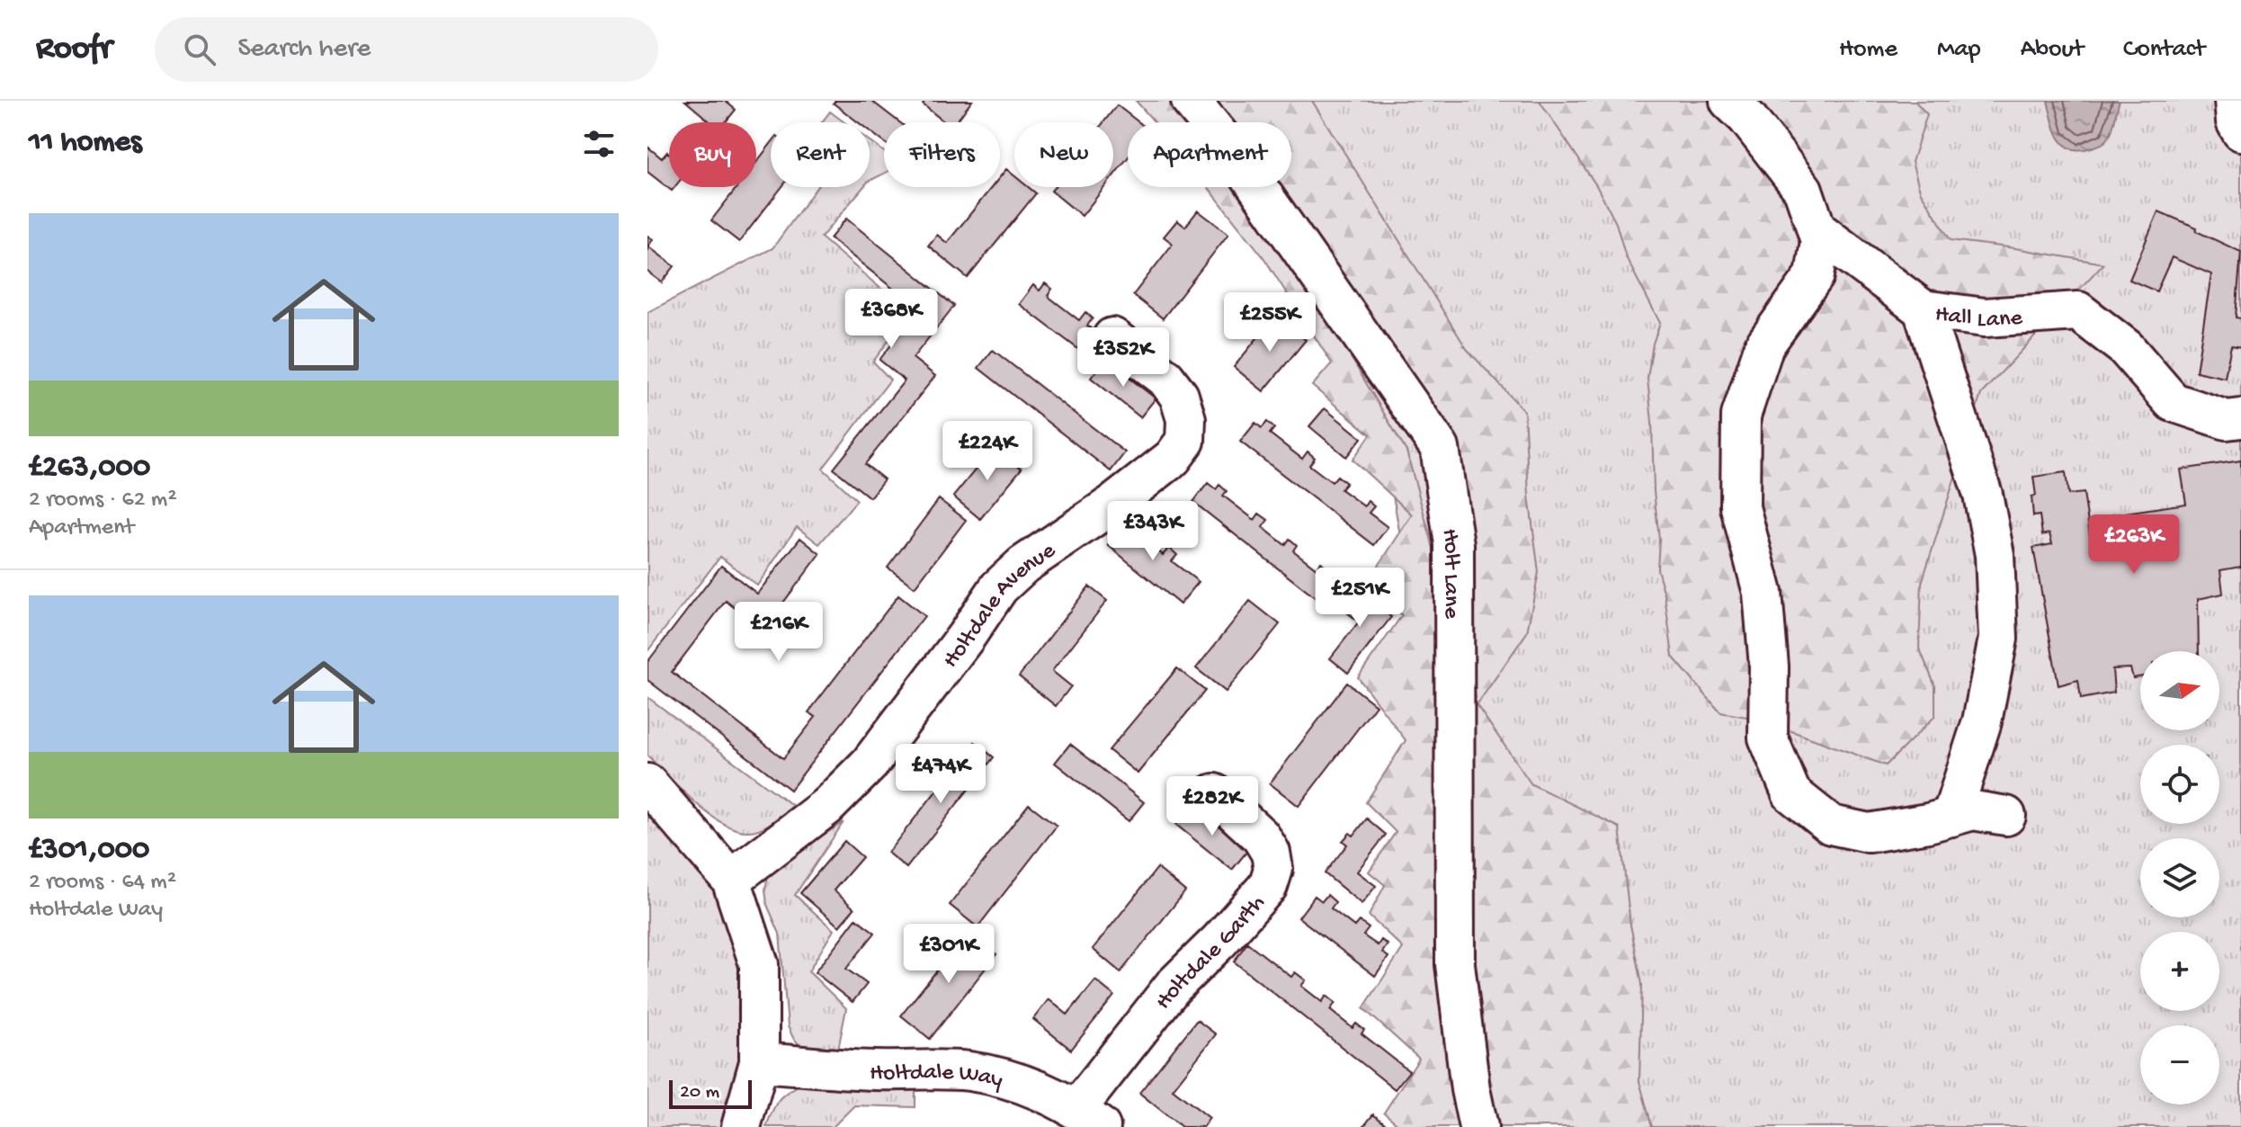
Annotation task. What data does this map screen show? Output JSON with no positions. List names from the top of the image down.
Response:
{
  "streets": {
    "street": [
      "Hall Lane",
      "Holt Lane",
      "Holtdale Avenue",
      "Holtdale Garth",
      "Holtdale Way"
    ]
  },
  "crossings": [
    ["Holtdale Garth", "Holtdale Way"]
  ],
  "scale_bar": "20 m",
  "north": "right",
  "page": {
    "header": "Roofr",
    "search": "Search here",
    "nav": [
      "Home",
      "Map",
      "About",
      "Contact"
    ],
    "heading": "11 homes",
    "chip": [
      "Buy",
      "Rent",
      "Filters",
      "New",
      "Apartment"
    ],
    "list": [
      {
        "name": "£263,000",
        "note": "2 rooms · 62 m² · Apartment"
      },
      {
        "name": "£301,000",
        "note": "2 rooms · 64 m² · Holtdale Way"
      }
    ],
    "price": [
      "£368K",
      "£255K",
      "£352K",
      "£224K",
      "£343K",
      "£263K",
      "£251K",
      "£216K",
      "£474K",
      "£282K",
      "£301K"
    ],
    "map_buttons": ["+", "−"],
    "scale": "20 m"
  }
}
